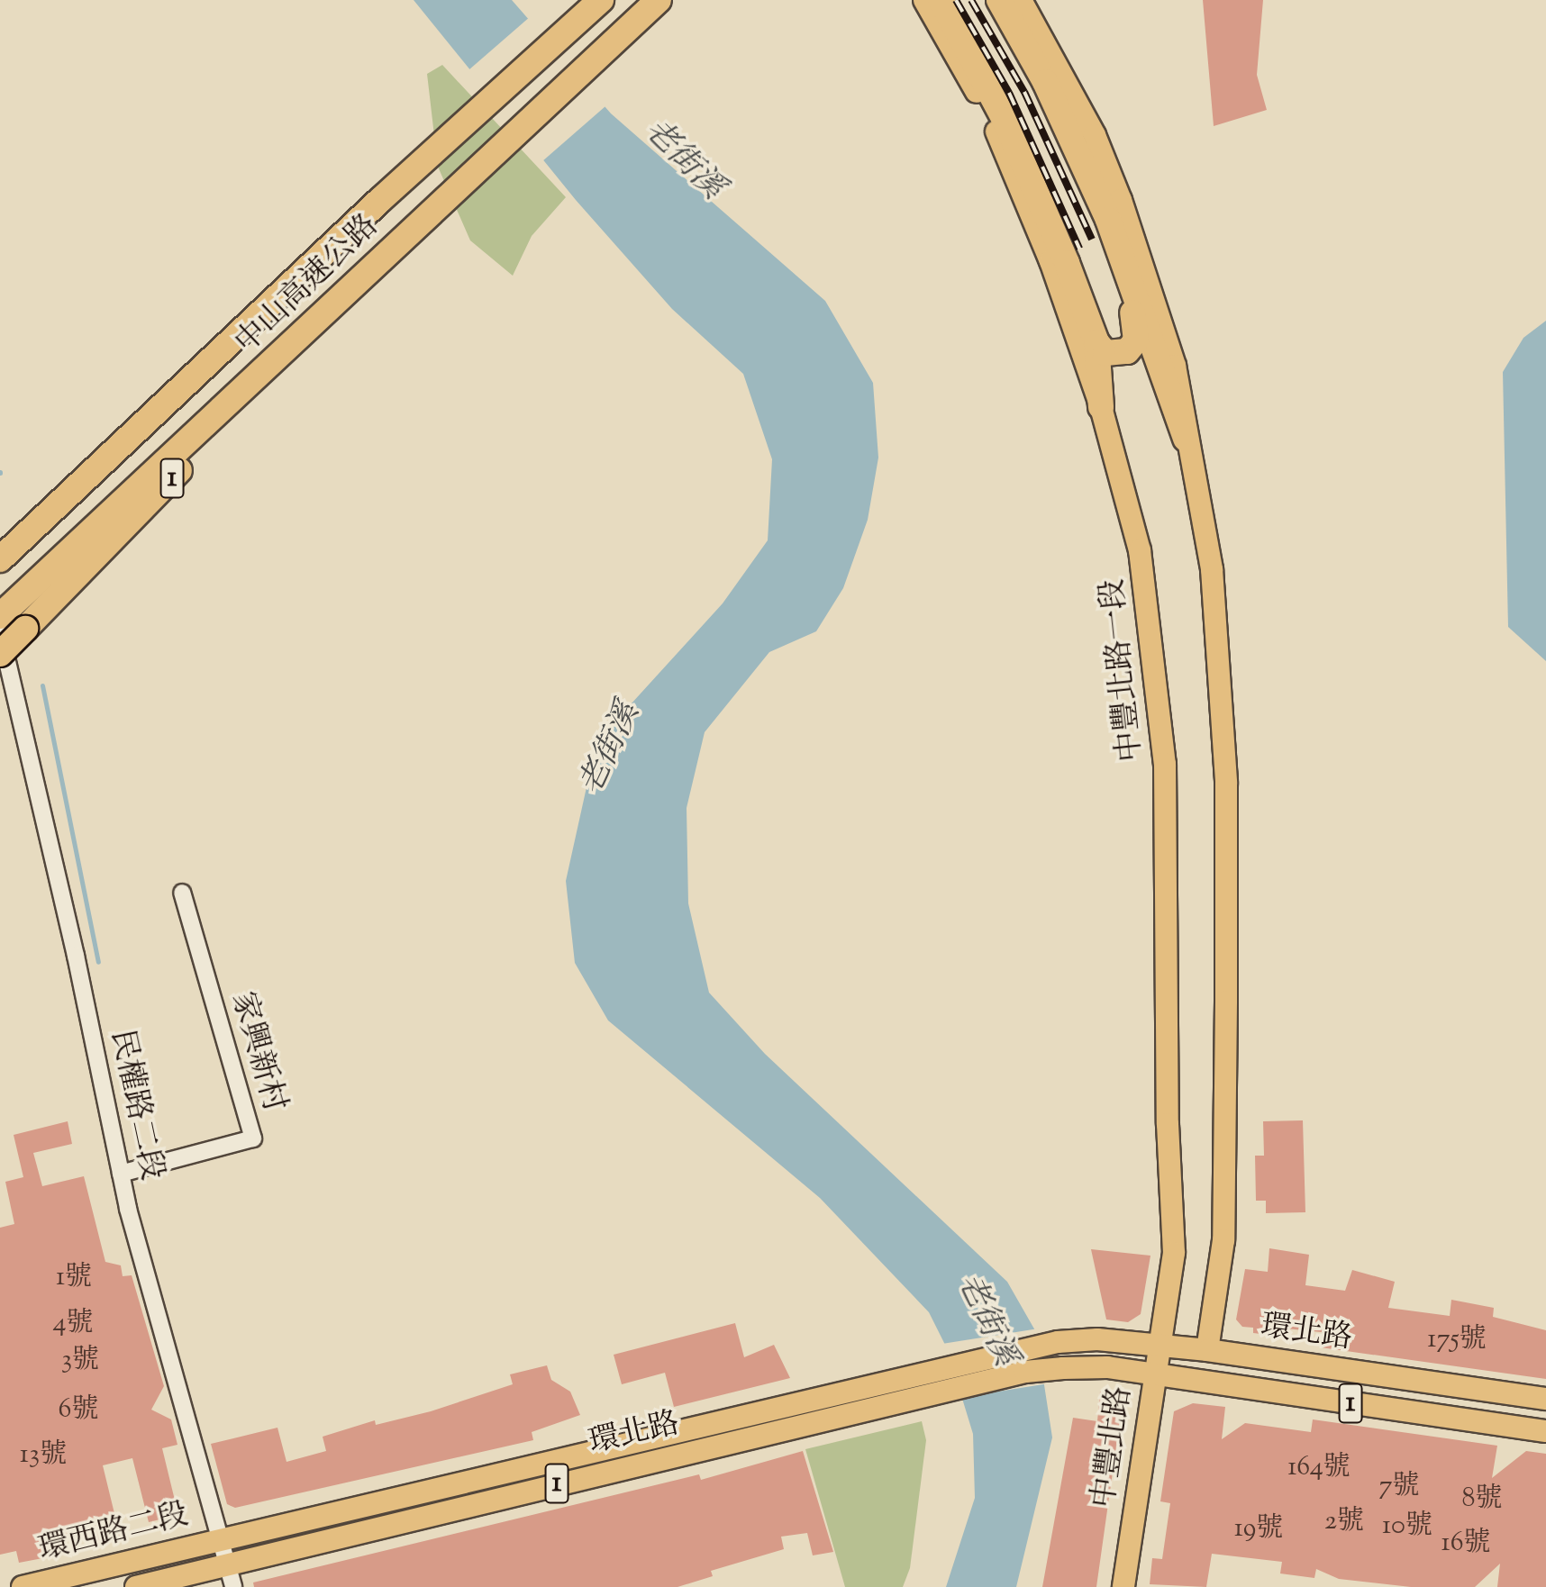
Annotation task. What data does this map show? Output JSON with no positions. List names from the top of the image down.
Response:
{
  "streets": {
    "highway": ["中山高速公路", "1"],
    "main road": [
      "中豐北路一段",
      "環北路",
      "中豐北路",
      "環西路二段"
    ],
    "street": ["家興新村", "民權路二段"]
  },
  "crossings": [
    ["中山高速公路", "1"],
    ["1", "民權路二段"],
    ["中豐北路一段", "環北路"],
    ["中豐北路一段", "中豐北路"],
    ["家興新村", "民權路二段"],
    ["民權路二段", "環北路"],
    ["民權路二段", "環西路二段"],
    ["環北路", "中豐北路"],
    ["環北路", "環西路二段"]
  ],
  "water": ["老街溪"],
  "house_numbers": [
    "1號",
    "4號",
    "175號",
    "3號",
    "6號",
    "13號",
    "164號",
    "7號",
    "8號",
    "2號",
    "10號",
    "19號",
    "16號"
  ]
}
